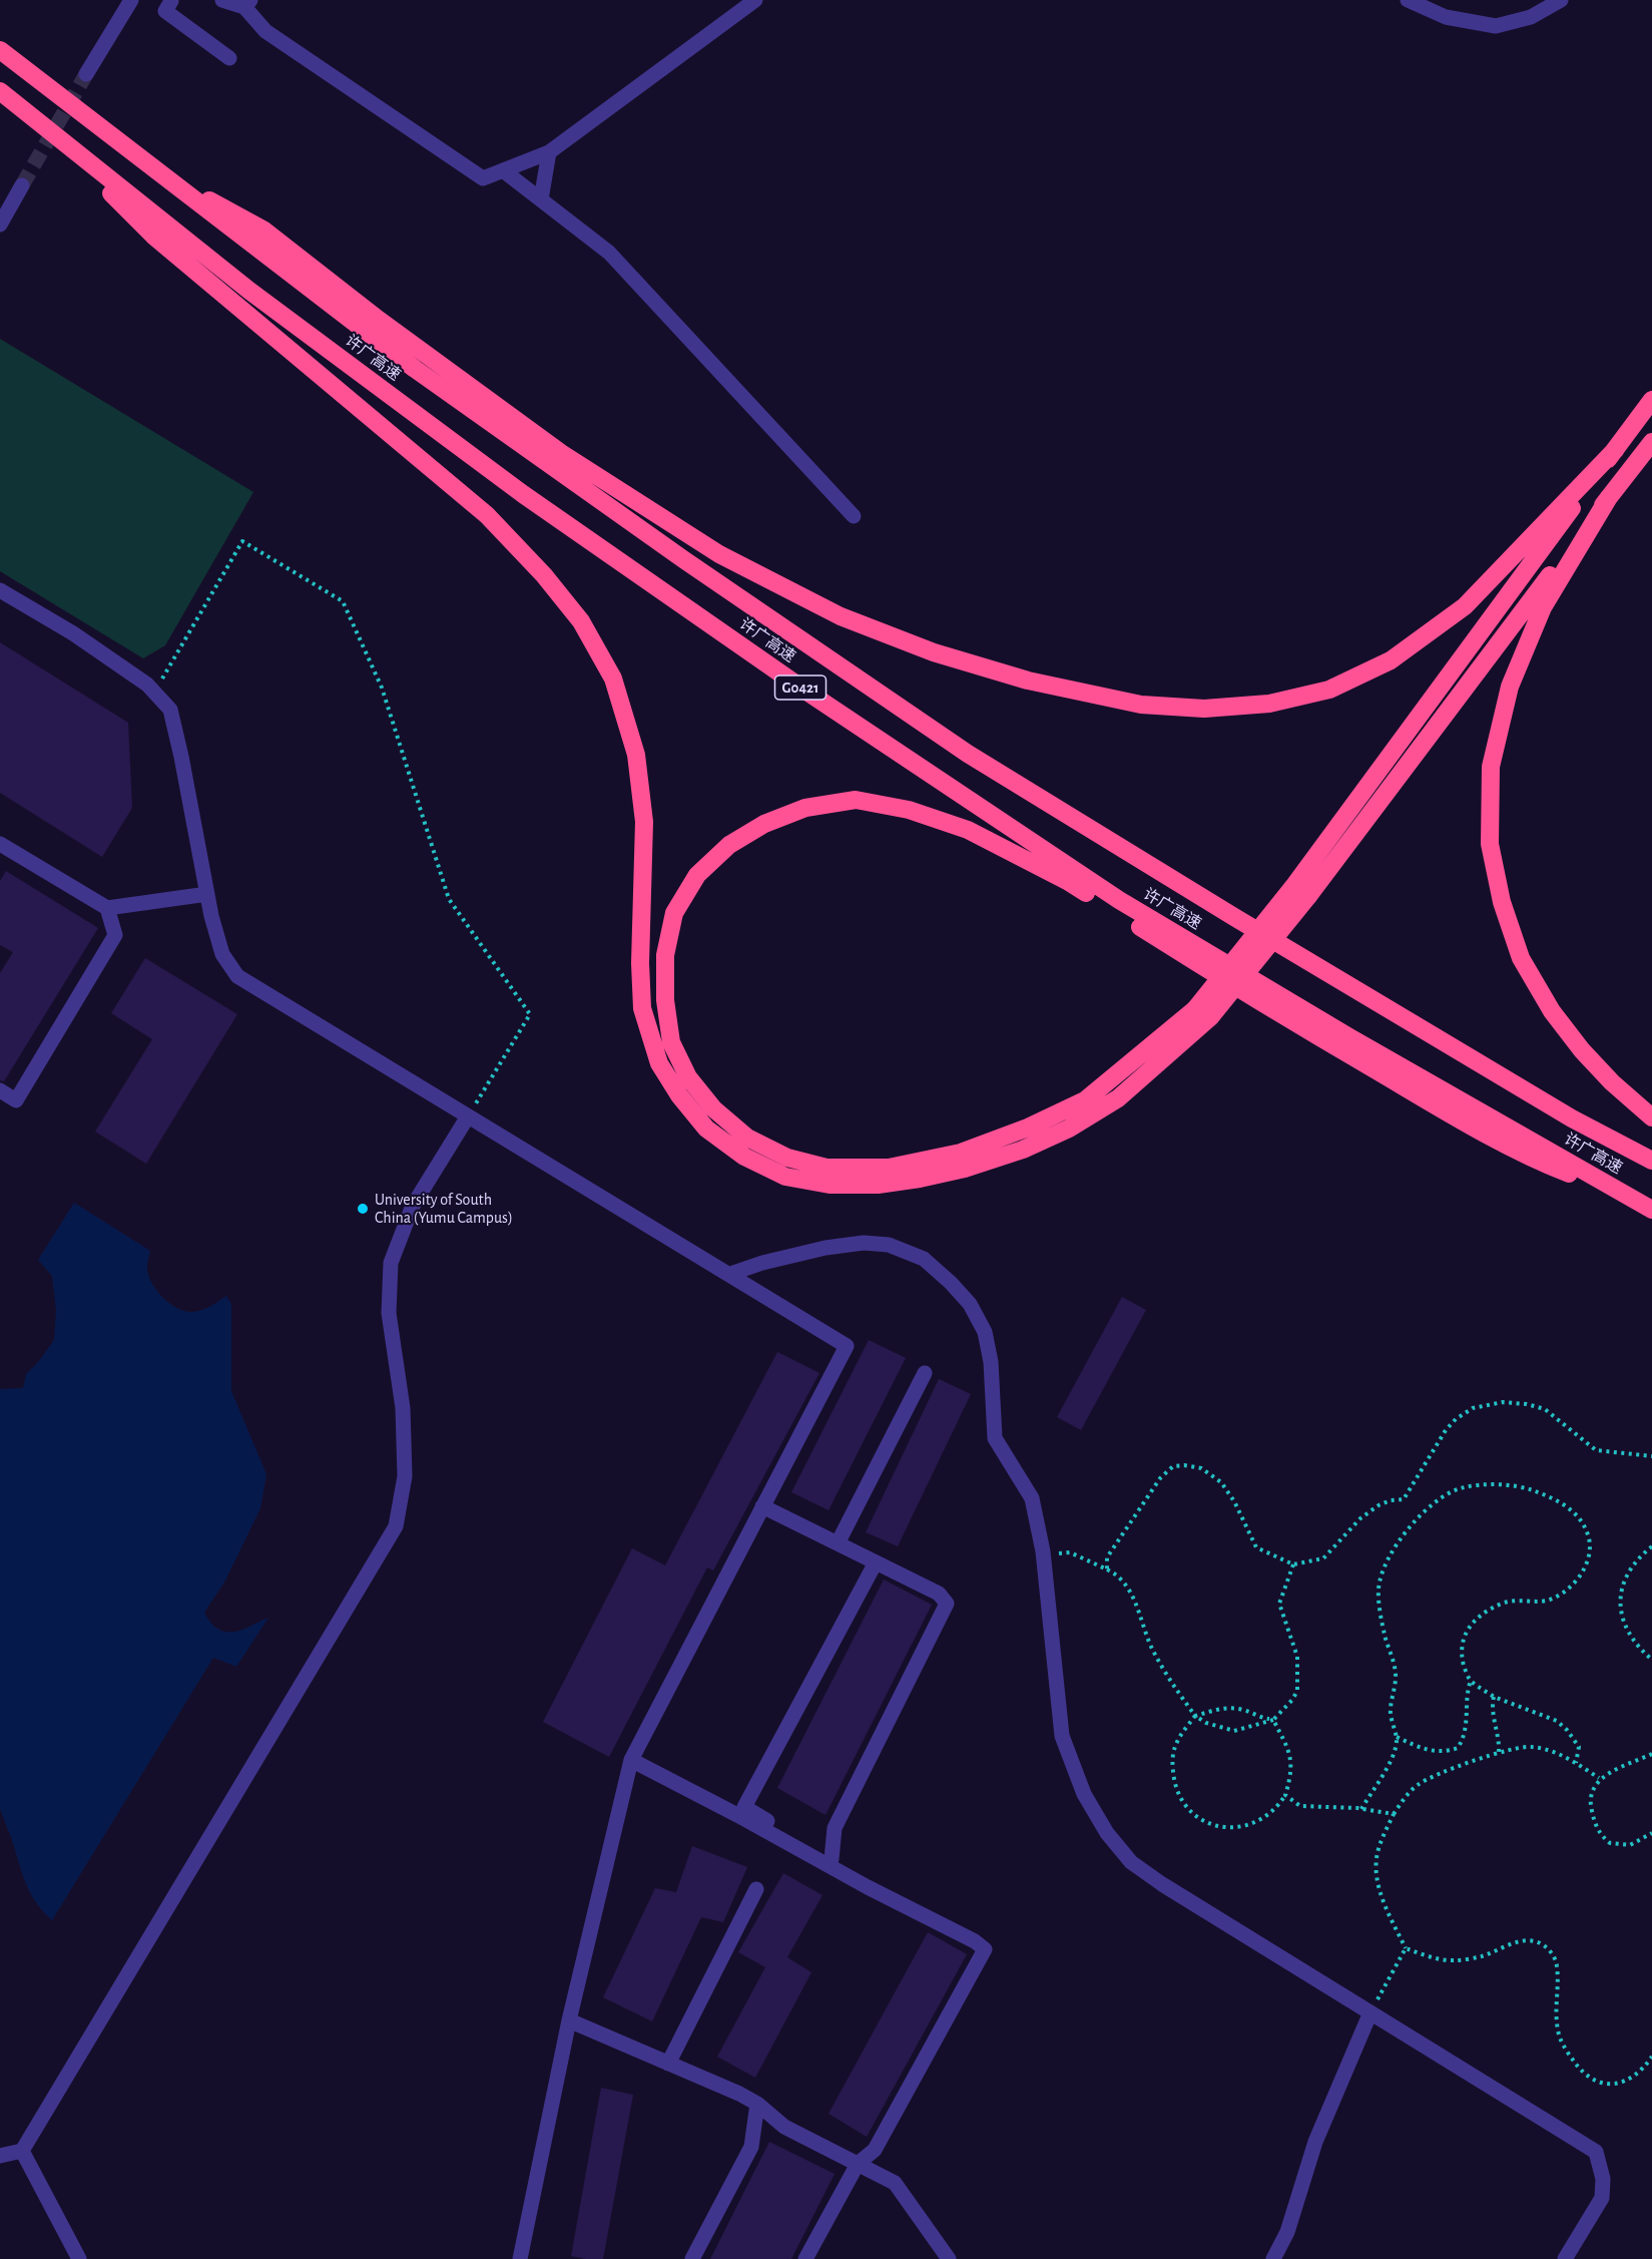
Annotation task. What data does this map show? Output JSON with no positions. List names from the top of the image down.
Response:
{
  "streets": {
    "highway": ["许广高速", "G0421"]
  },
  "places": ["University of South China (Yumu Campus)"]
}
